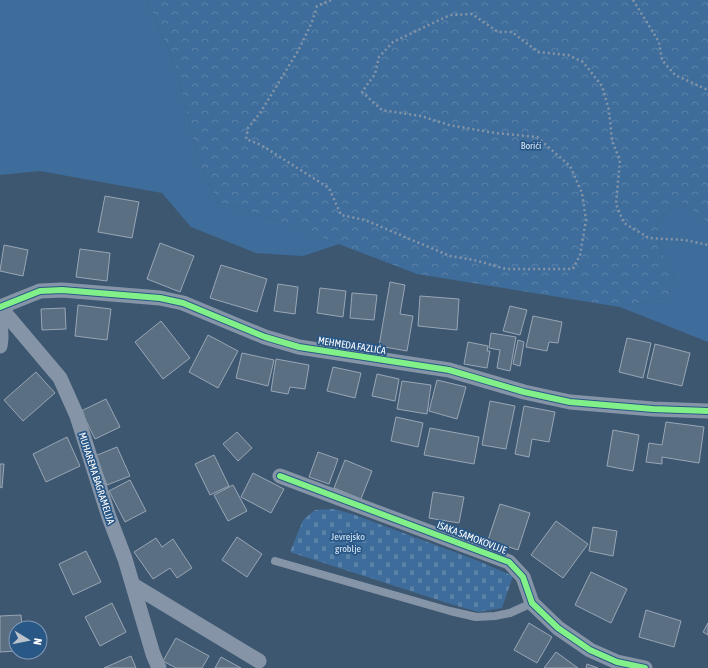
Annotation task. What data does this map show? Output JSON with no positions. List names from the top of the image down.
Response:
{
  "streets": {
    "street": ["MEHMEDA FAZLIĆA", "MUHAREMA BAGRAMELIJA", "ISAKA SAMOKOVLIJE"]
  },
  "crossings": [
    ["MEHMEDA FAZLIĆA", "MUHAREMA BAGRAMELIJA"]
  ],
  "parks": ["Borići", "Jevrejsko groblje"],
  "north": "right"
}
